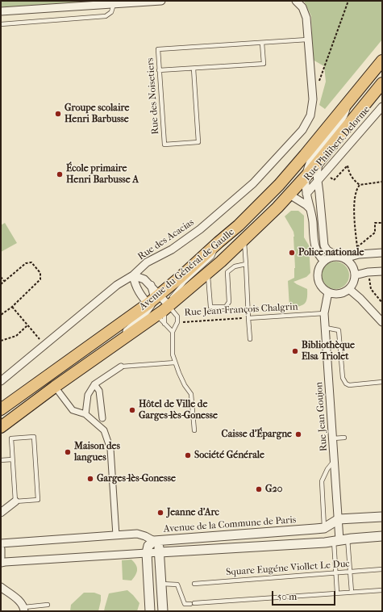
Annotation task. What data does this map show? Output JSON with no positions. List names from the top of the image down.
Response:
{
  "streets": {
    "main road": ["Avenue du Général de Gaulle"],
    "street": [
      "Rue Philibert Delorme",
      "Rue des Acacias",
      "Rue Jean Goujon",
      "Avenue de la Commune de Paris"
    ],
    "lane": ["Rue des Noisetiers", "Rue Jean-François Chalgrin", "Square Eugéne Viollet Le Duc"]
  },
  "crossings": [
    ["Rue des Noisetiers", "Rue des Acacias"],
    ["Rue Philibert Delorme", "Avenue du Général de Gaulle"],
    ["Avenue du Général de Gaulle", "Rue Jean-François Chalgrin"],
    ["Rue Jean-François Chalgrin", "Rue Jean Goujon"],
    ["Rue Jean Goujon", "Avenue de la Commune de Paris"]
  ],
  "places": [
    "Groupe scolaire Henri Barbusse",
    "École primaire Henri Barbusse A",
    "Police nationale",
    "Bibliothèque Elsa Triolet",
    "Hôtel de Ville de Garges-lès-Gonesse",
    "Caisse d'Épargne",
    "Maison des langues",
    "Société Générale",
    "Garges-lès-Gonesse",
    "G20",
    "Jeanne d'Arc"
  ],
  "scale_bar": "50 m"
}
